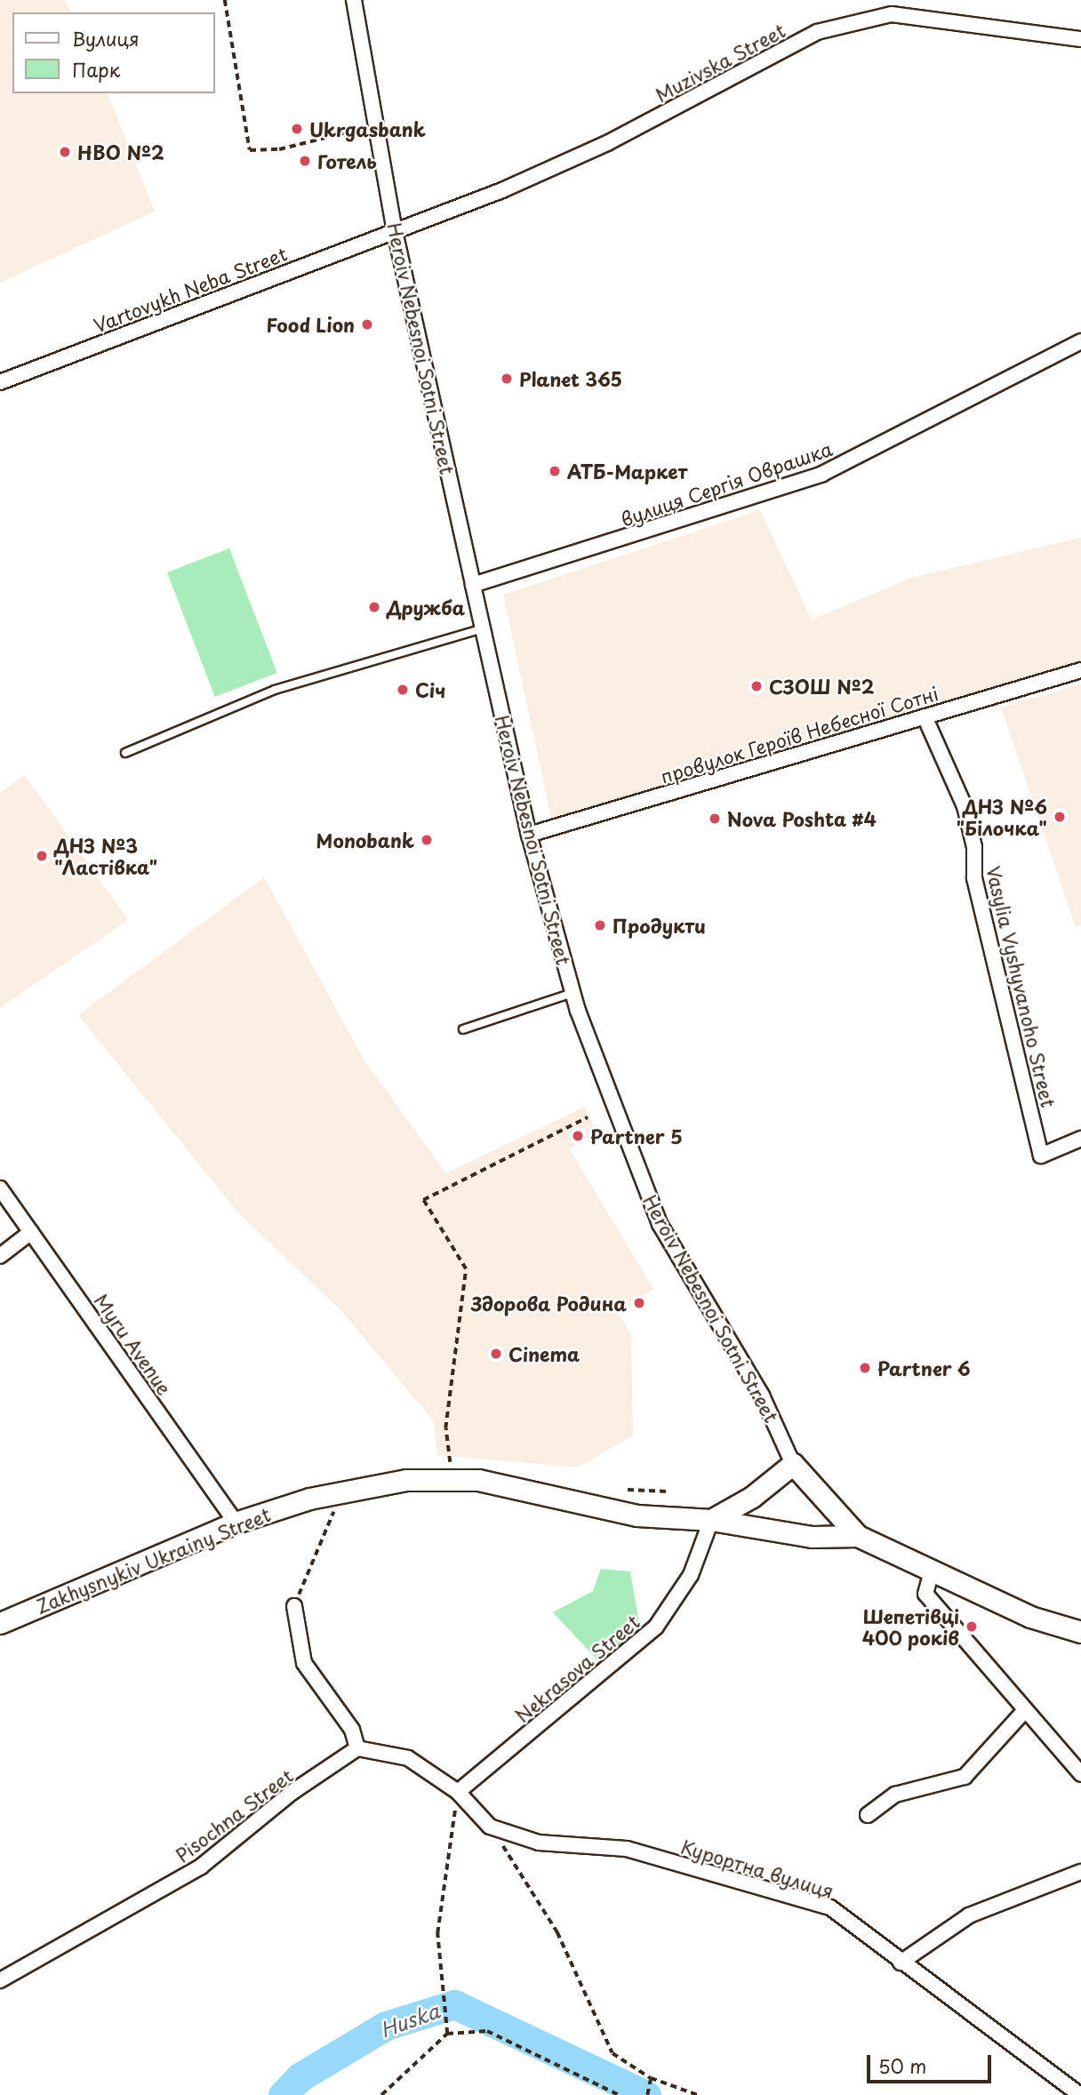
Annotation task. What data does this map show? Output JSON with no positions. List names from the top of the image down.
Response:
{
  "streets": {
    "main road": ["Heroiv Nebesnoi Sotni Street", "Zakhysnykiv Ukrainy Street"],
    "street": [
      "Muzivska Street",
      "Vartovykh Neba Street",
      "вулиця Сергія Оврашка",
      "провулок Героїв Небесної Сотні",
      "Vasylia Vyshyvanoho Street",
      "Myru Avenue",
      "Nekrasova Street",
      "Pisochna Street",
      "Курортна вулиця"
    ]
  },
  "crossings": [
    ["Muzivska Street", "Vartovykh Neba Street"],
    ["Muzivska Street", "Heroiv Nebesnoi Sotni Street"],
    ["Vartovykh Neba Street", "Heroiv Nebesnoi Sotni Street"],
    ["Heroiv Nebesnoi Sotni Street", "вулиця Сергія Оврашка"],
    ["Heroiv Nebesnoi Sotni Street", "провулок Героїв Небесної Сотні"],
    ["Heroiv Nebesnoi Sotni Street", "Zakhysnykiv Ukrainy Street"],
    ["провулок Героїв Небесної Сотні", "Vasylia Vyshyvanoho Street"],
    ["Myru Avenue", "Zakhysnykiv Ukrainy Street"],
    ["Zakhysnykiv Ukrainy Street", "Nekrasova Street"],
    ["Nekrasova Street", "Курортна вулиця"]
  ],
  "water": ["Huska"],
  "places": [
    "Ukrgasbank",
    "НВО №2",
    "Готель",
    "Food Lion",
    "Planet 365",
    "АТБ-Маркет",
    "Дружба",
    "СЗОШ №2",
    "Січ",
    "ДНЗ №6 \"Білочка\"",
    "Nova Poshta #4",
    "Monobank",
    "ДНЗ №3 \"Ластівка\"",
    "Продукти",
    "Partner 5",
    "Здорова Родина",
    "Cinema",
    "Partner 6",
    "Шепетівці 400 років"
  ],
  "legend": ["Вулиця", "Парк"],
  "scale_bar": "50 m"
}
